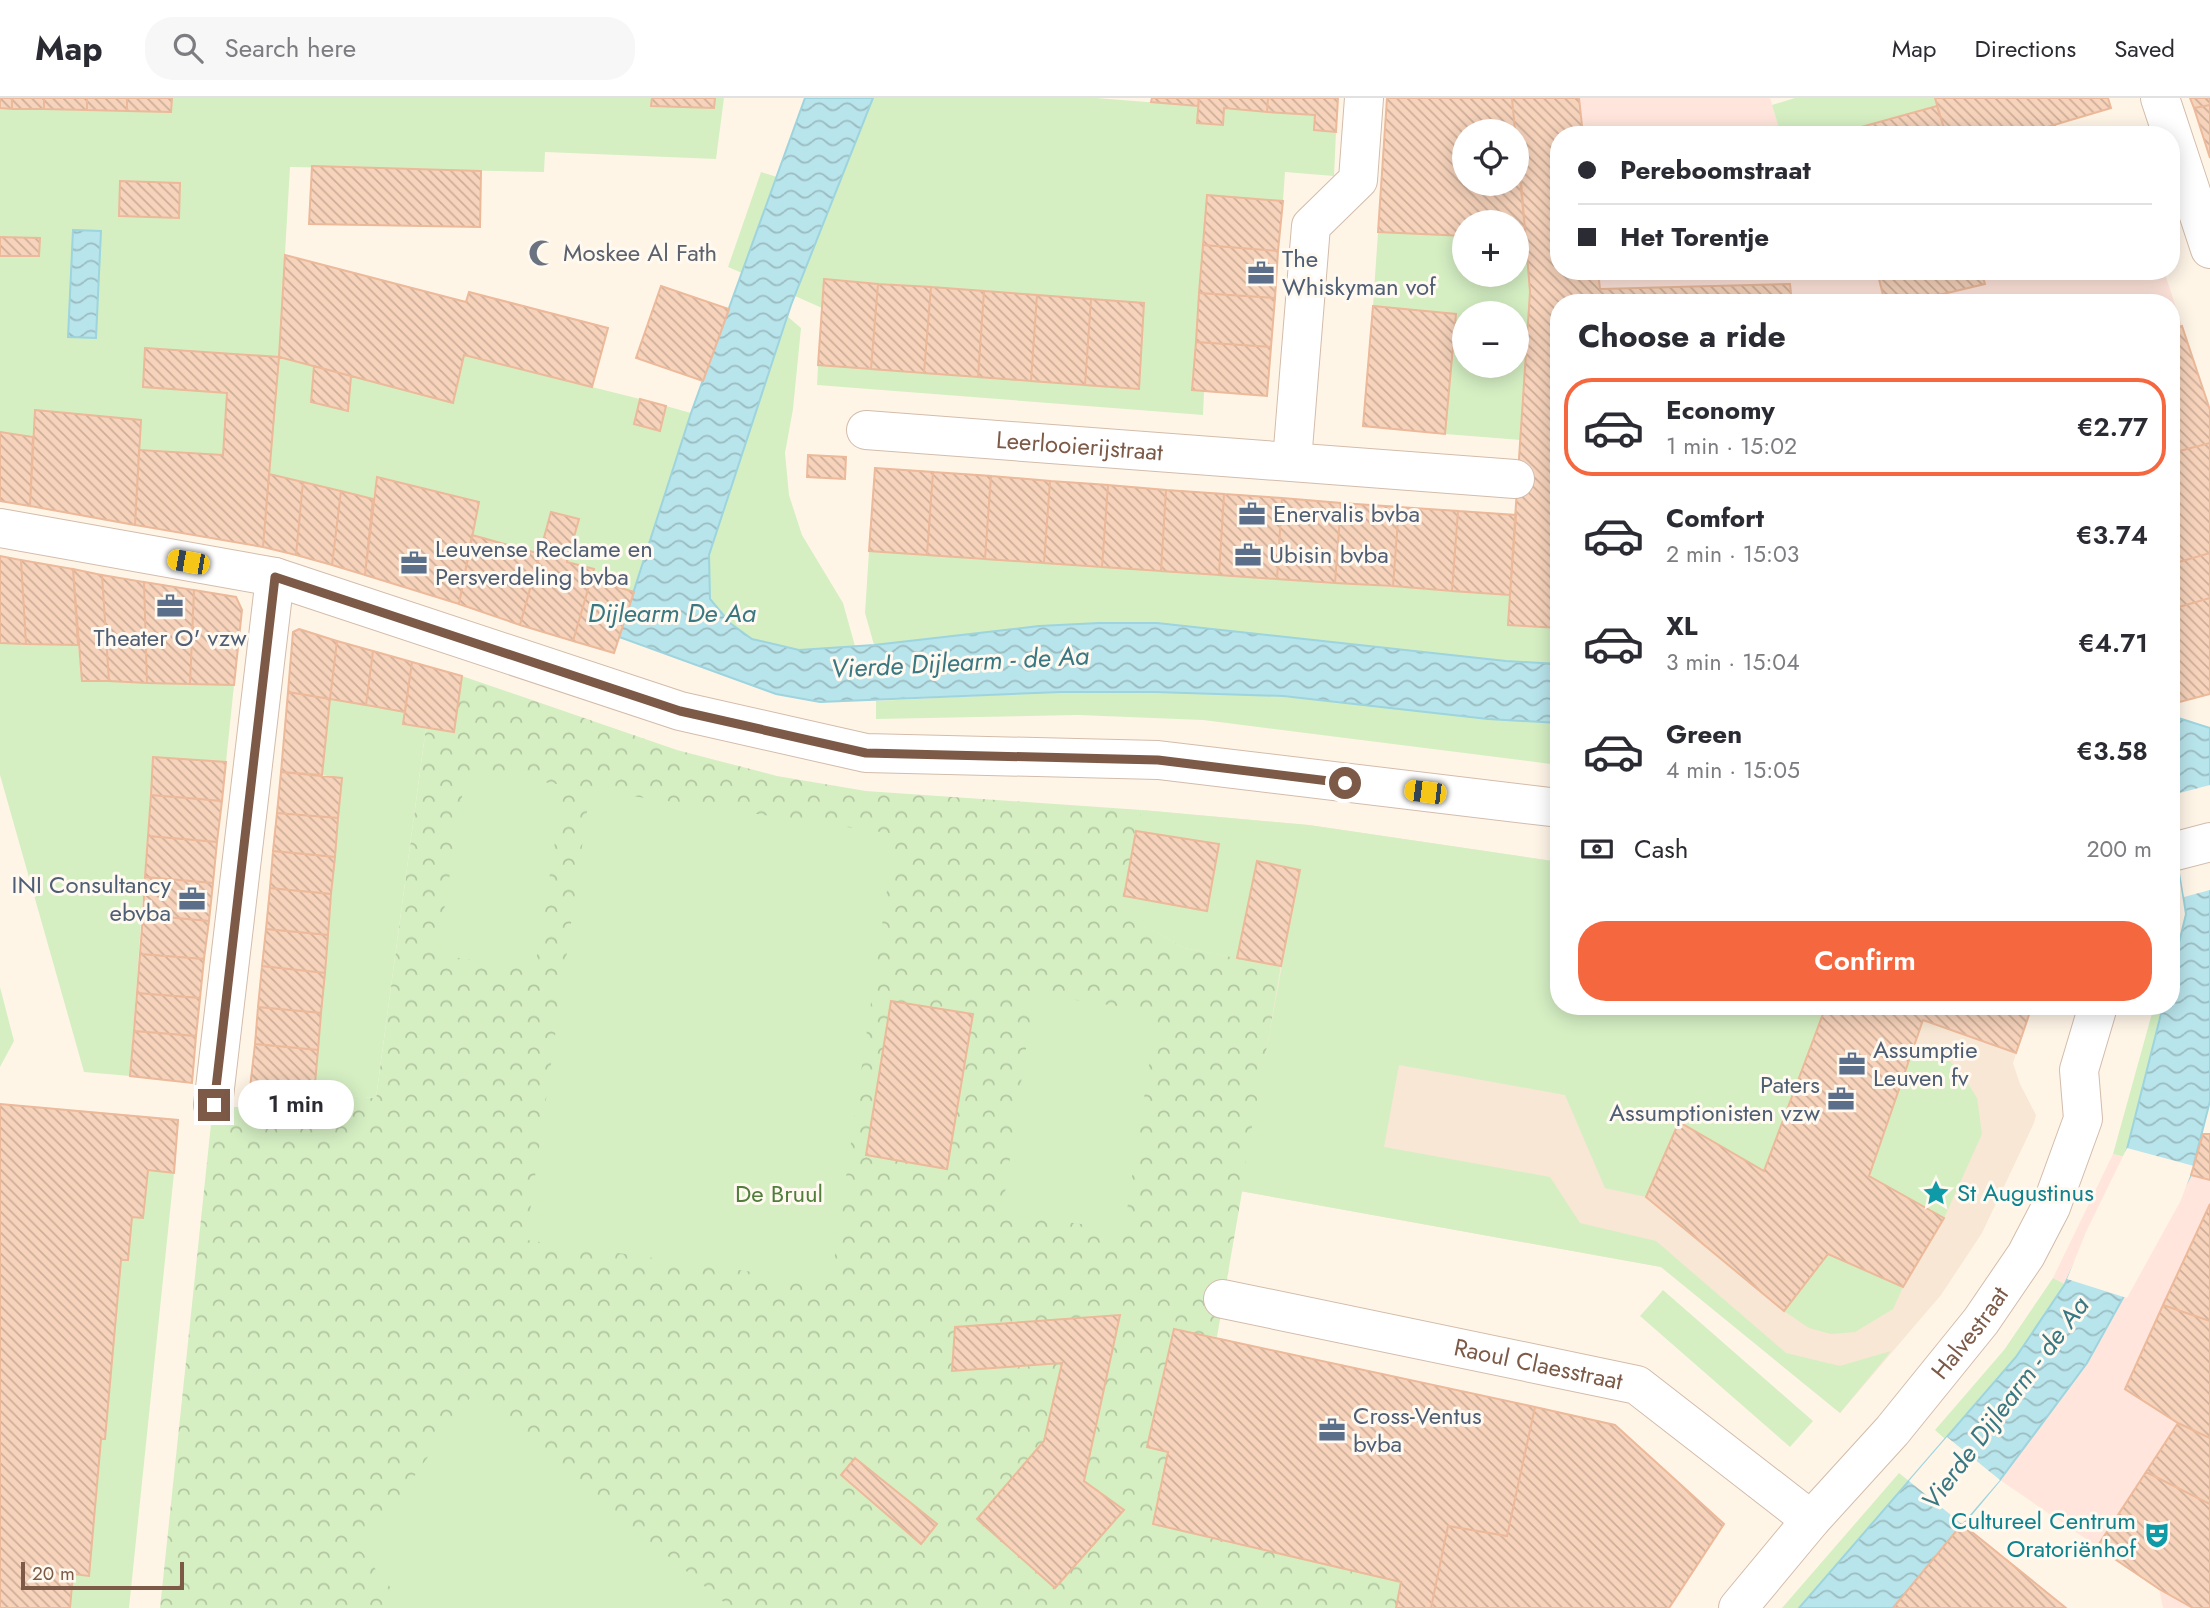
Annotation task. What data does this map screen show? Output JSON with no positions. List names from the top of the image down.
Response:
{
  "streets": {
    "street": ["Leerlooierijstraat", "Halvestraat", "Raoul Claesstraat"]
  },
  "crossings": [
    ["Halvestraat", "Raoul Claesstraat"]
  ],
  "water": ["Dijlearm De Aa", "Vierde Dijlearm - de Aa"],
  "parks": ["De Bruul"],
  "places": {
    "mosque": ["Moskee Al Fath"],
    "office": [
      "The Whiskyman vof",
      "Enervalis bvba",
      "Ubisin bvba",
      "Leuvense Reclame en Persverdeling bvba",
      "Theater O' vzw",
      "INI Consultancy ebvba",
      "Assumptie Leuven fv",
      "Paters Assumptionisten vzw",
      "Cross-Ventus bvba"
    ],
    "place": ["St Augustinus"],
    "theatre": ["Cultureel Centrum Oratoriënhof"]
  },
  "scale_bar": "20 m",
  "page": {
    "header": "Map",
    "search": "Search here",
    "nav": ["Map", "Directions", "Saved"],
    "map_buttons": ["+", "−"],
    "banner": ["Pereboomstraat", "Het Torentje"],
    "heading": "Choose a ride",
    "list": [
      {
        "name": "Economy",
        "note": "1 min · 15:02",
        "value": "€2.77"
      },
      {
        "name": "Comfort",
        "note": "2 min · 15:03",
        "value": "€3.74"
      },
      {
        "name": "XL",
        "note": "3 min · 15:04",
        "value": "€4.71"
      },
      {
        "name": "Green",
        "note": "4 min · 15:05",
        "value": "€3.58"
      }
    ],
    "pay": ["Cash", "200 m"],
    "buttons": "Confirm",
    "bubble": "1 min",
    "scale": "20 m"
  }
}
